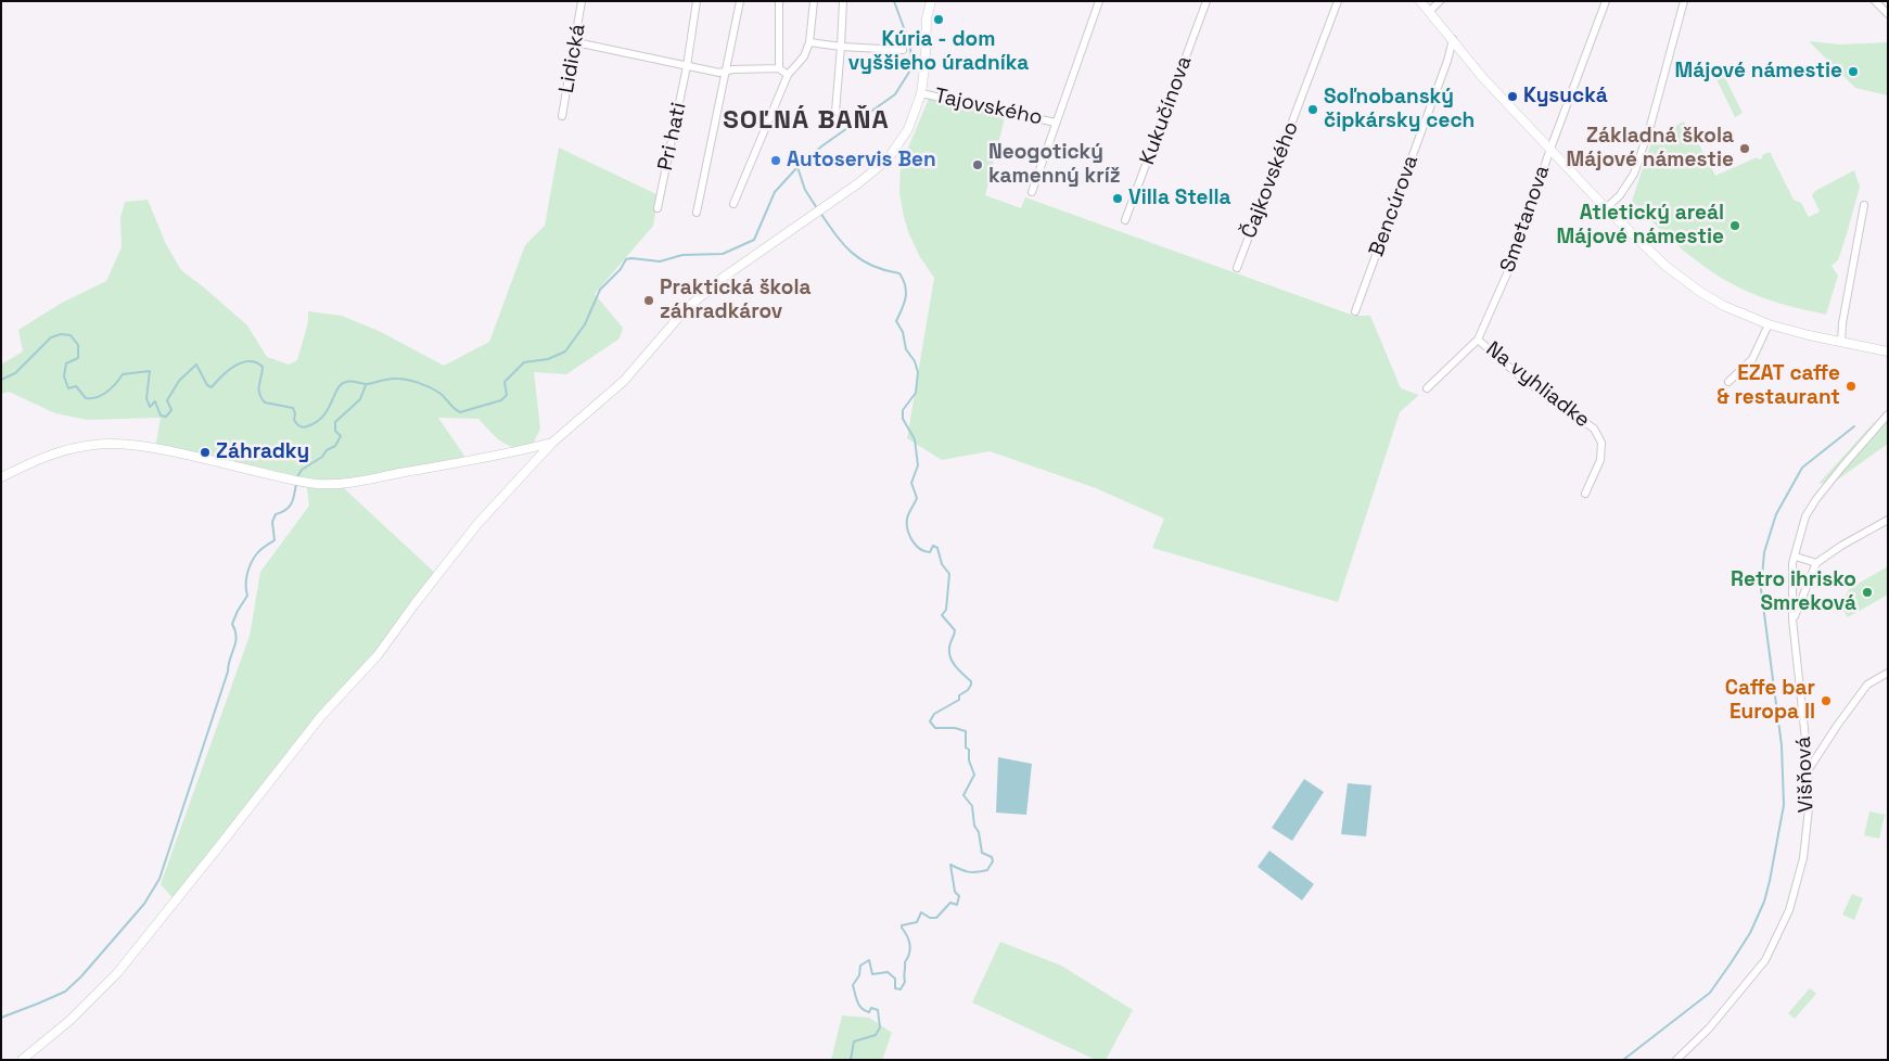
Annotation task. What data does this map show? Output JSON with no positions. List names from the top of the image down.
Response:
{
  "streets": {
    "street": [
      "Lidická",
      "Tajovského",
      "Kukučínova",
      "Pri hati",
      "Čajkovského",
      "Bencúrova",
      "Smetanova",
      "Na vyhliadke",
      "Višňová"
    ]
  },
  "crossings": [
    ["Smetanova", "Na vyhliadke"]
  ],
  "districts": ["SOĽNÁ BAŇA"],
  "places": [
    "Kúria - dom vyššieho úradníka",
    "Májové námestie",
    "Kysucká",
    "Soľnobanský čipkársky cech",
    "Základná škola Májové námestie",
    "Autoservis Ben",
    "Neogotický kamenný kríž",
    "Villa Stella",
    "Atletický areál Májové námestie",
    "Praktická škola záhradkárov",
    "EZAT caffe & restaurant",
    "Záhradky",
    "Retro ihrisko Smreková",
    "Caffe bar Europa ll"
  ]
}
